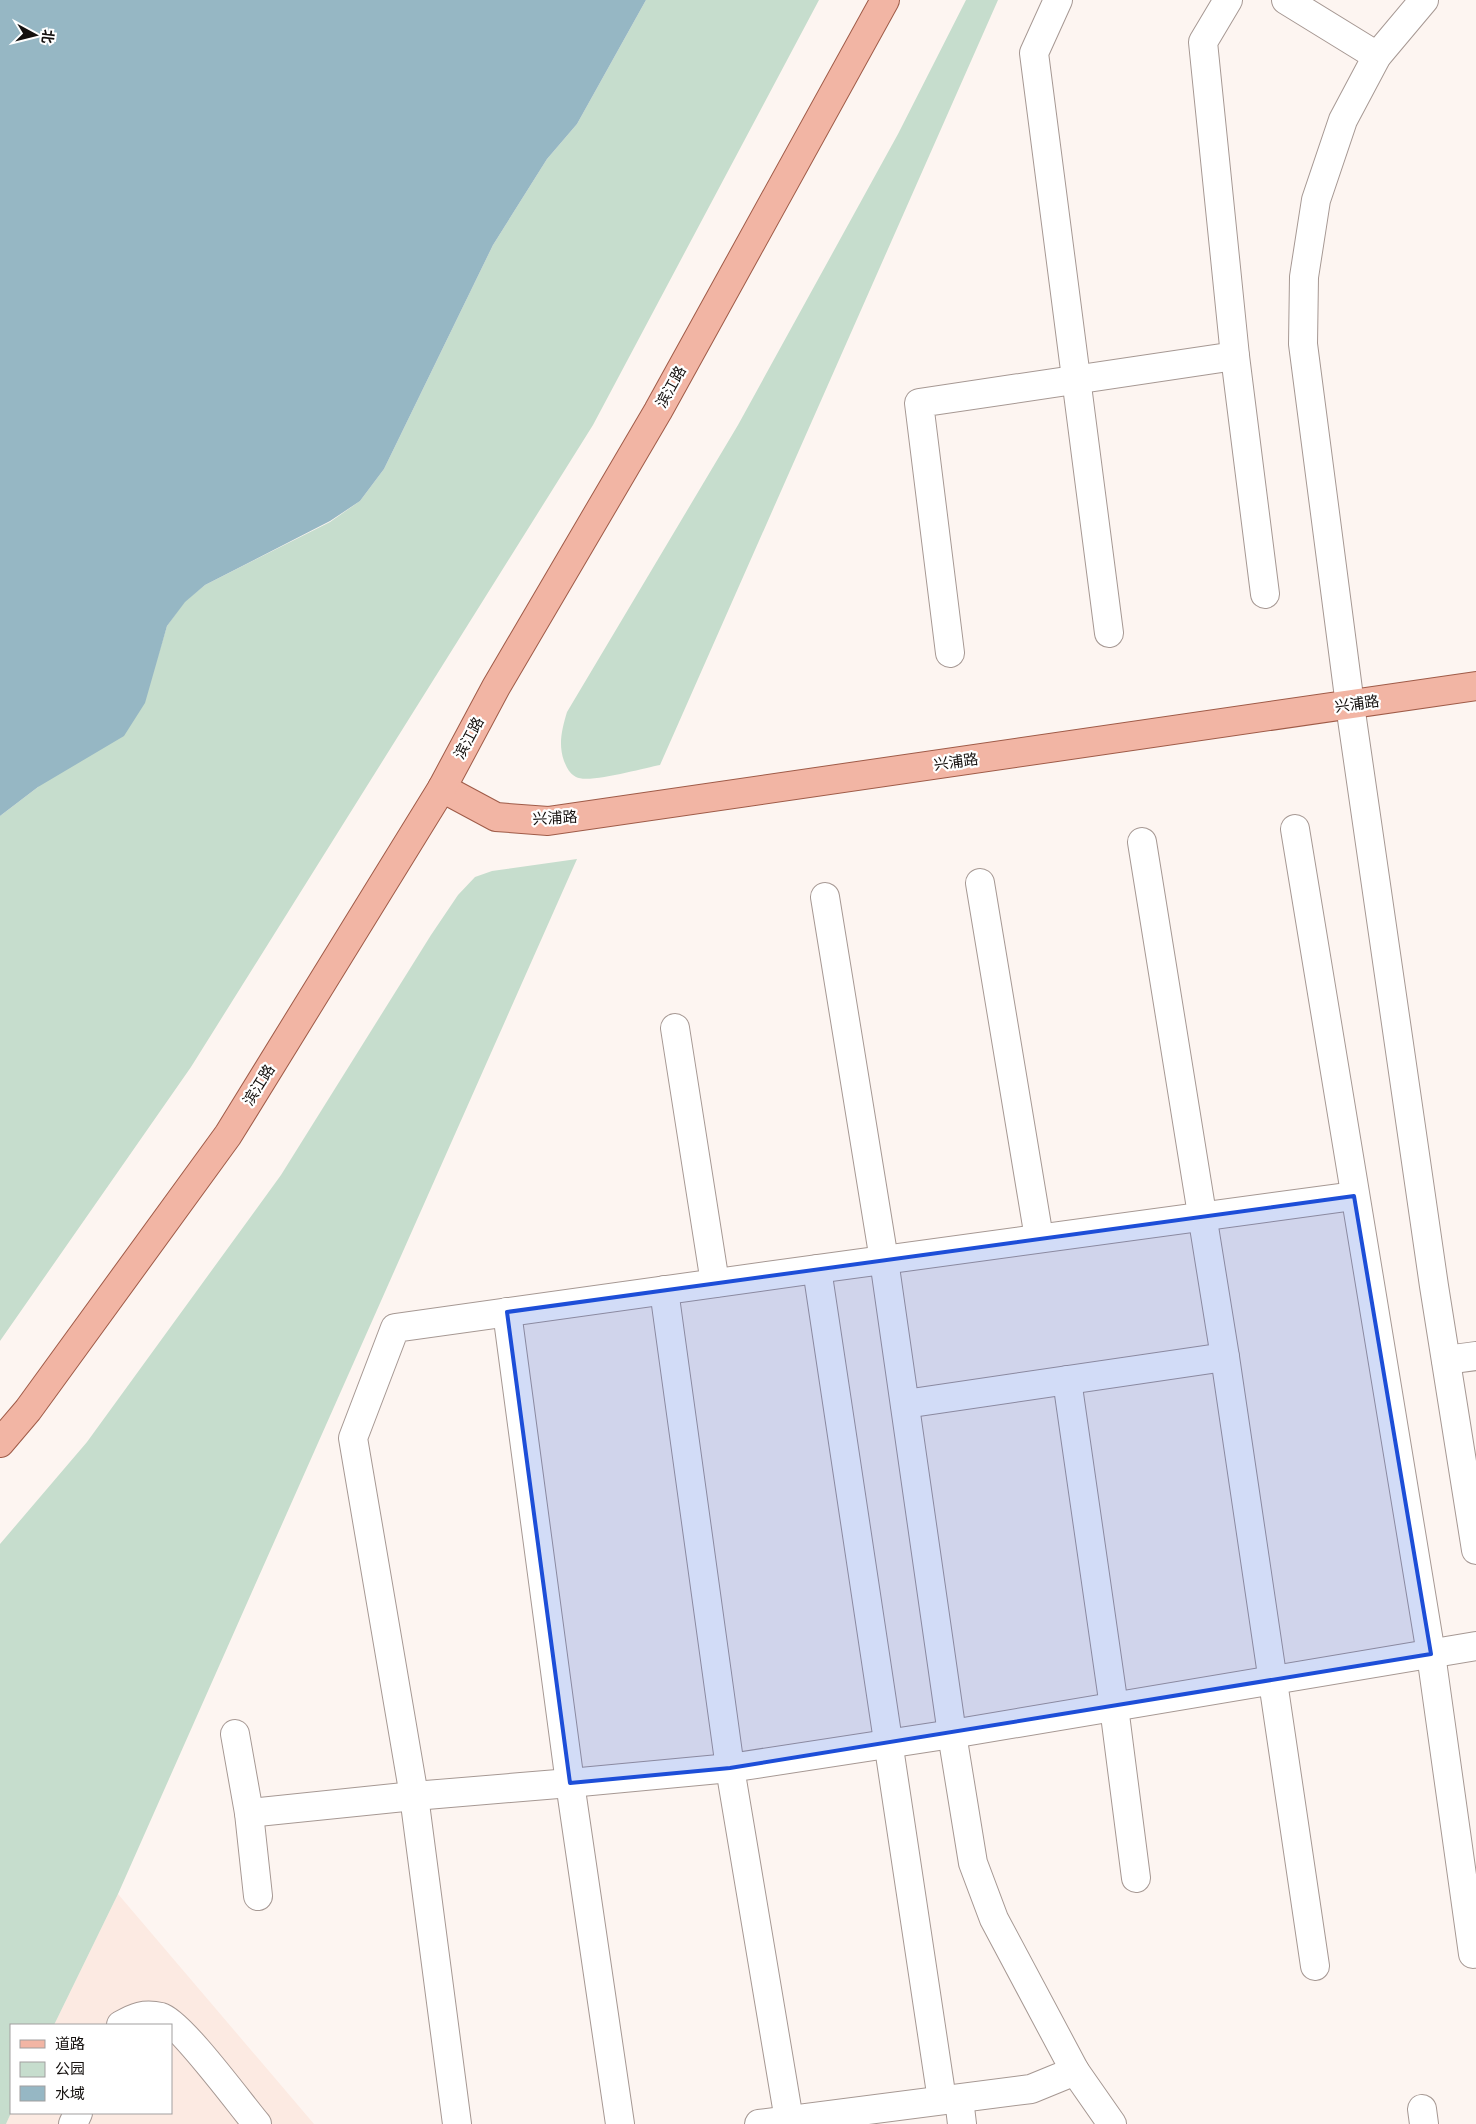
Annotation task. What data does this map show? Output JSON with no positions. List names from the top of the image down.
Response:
{
  "streets": {
    "main road": ["滨江路", "兴浦路"]
  },
  "crossings": [
    ["滨江路", "兴浦路"]
  ],
  "legend": ["道路", "公园", "水域"],
  "north": "right"
}
